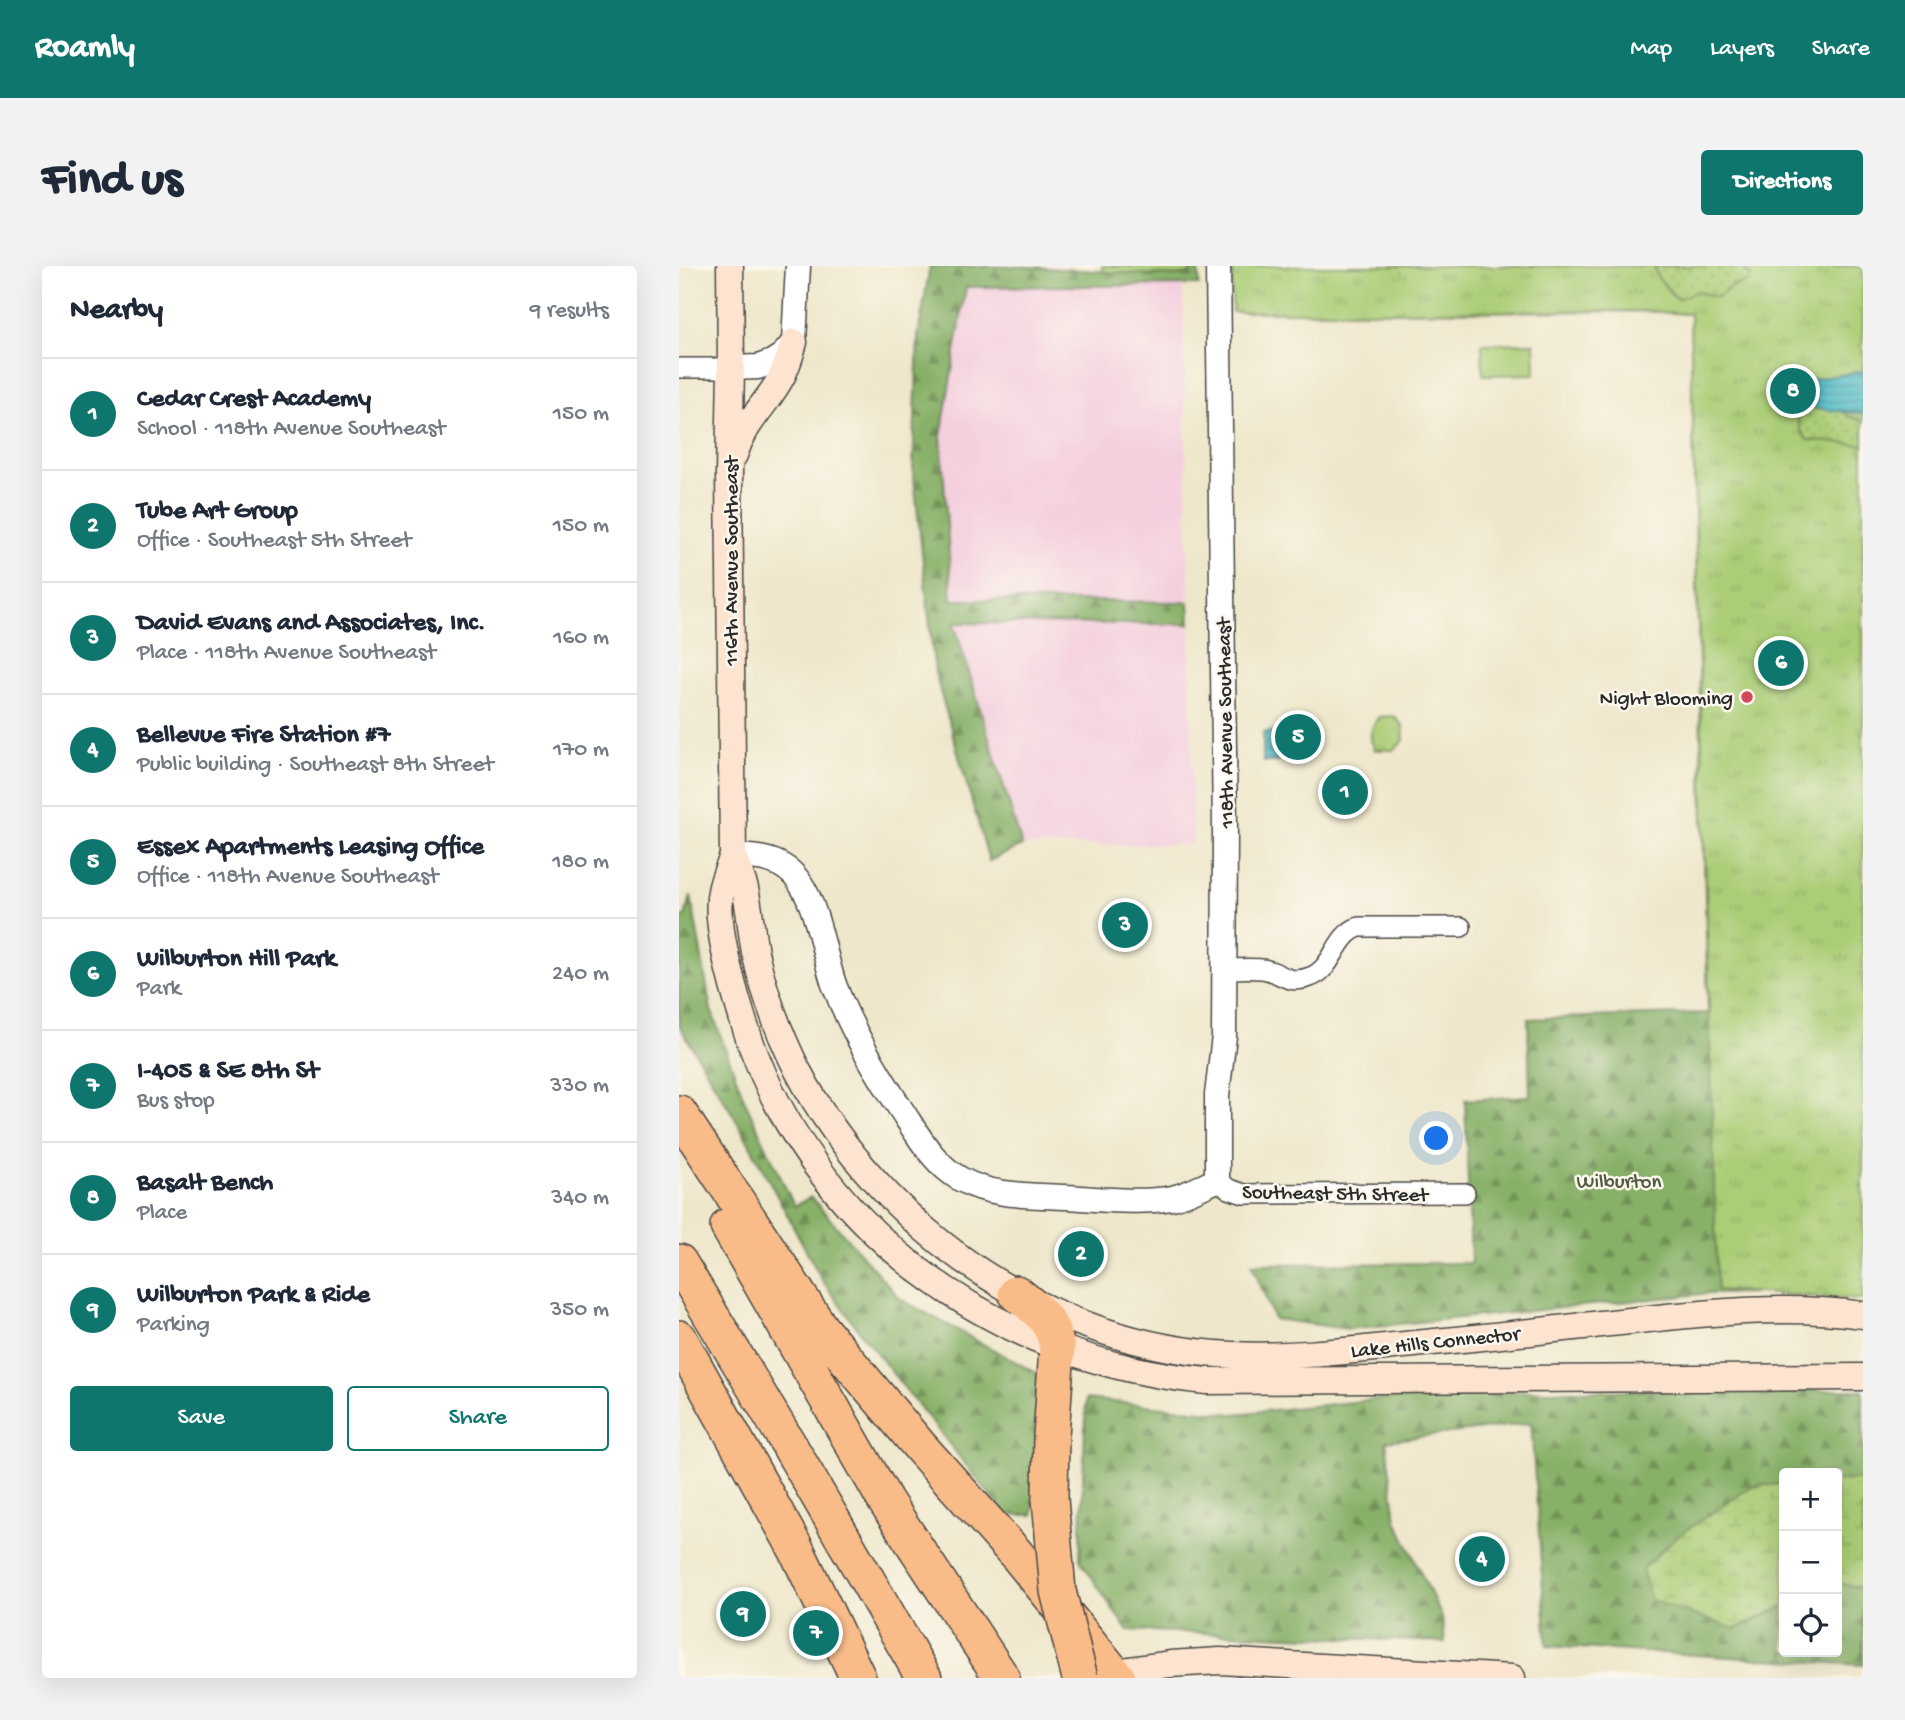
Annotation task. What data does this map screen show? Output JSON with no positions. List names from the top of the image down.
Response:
{
  "streets": {
    "main road": ["116th Avenue Southeast", "Lake Hills Connector"],
    "street": ["118th Avenue Southeast", "Southeast 5th Street"]
  },
  "crossings": [
    ["116th Avenue Southeast", "Southeast 5th Street"],
    ["116th Avenue Southeast", "Lake Hills Connector"],
    ["118th Avenue Southeast", "Southeast 5th Street"]
  ],
  "parks": ["Wilburton"],
  "places": ["Night Blooming"],
  "page": {
    "header": "Roamly",
    "nav": ["Map", "Layers", "Share"],
    "buttons": [
      "Directions",
      ["Save", "Share"]
    ],
    "title": "Find us",
    "heading": ["Nearby", "9 results"],
    "list": [
      {
        "mark": "1",
        "name": "Cedar Crest Academy",
        "note": "School · 118th Avenue Southeast",
        "value": "150 m"
      },
      {
        "mark": "2",
        "name": "Tube Art Group",
        "note": "Office · Southeast 5th Street",
        "value": "150 m"
      },
      {
        "mark": "3",
        "name": "David Evans and Associates, Inc.",
        "note": "Place · 118th Avenue Southeast",
        "value": "160 m"
      },
      {
        "mark": "4",
        "name": "Bellevue Fire Station #7",
        "note": "Public building · Southeast 8th Street",
        "value": "170 m"
      },
      {
        "mark": "5",
        "name": "Essex Apartments Leasing Office",
        "note": "Office · 118th Avenue Southeast",
        "value": "180 m"
      },
      {
        "mark": "6",
        "name": "Wilburton Hill Park",
        "note": "Park",
        "value": "240 m"
      },
      {
        "mark": "7",
        "name": "I-405 & SE 8th St",
        "note": "Bus stop",
        "value": "330 m"
      },
      {
        "mark": "8",
        "name": "Basalt Bench",
        "note": "Place",
        "value": "340 m"
      },
      {
        "mark": "9",
        "name": "Wilburton Park & Ride",
        "note": "Parking",
        "value": "350 m"
      }
    ],
    "pins": [
      "8",
      "6",
      "5",
      "1",
      "3",
      "2",
      "4",
      "9",
      "7"
    ],
    "map_buttons": ["+", "−"]
  }
}
